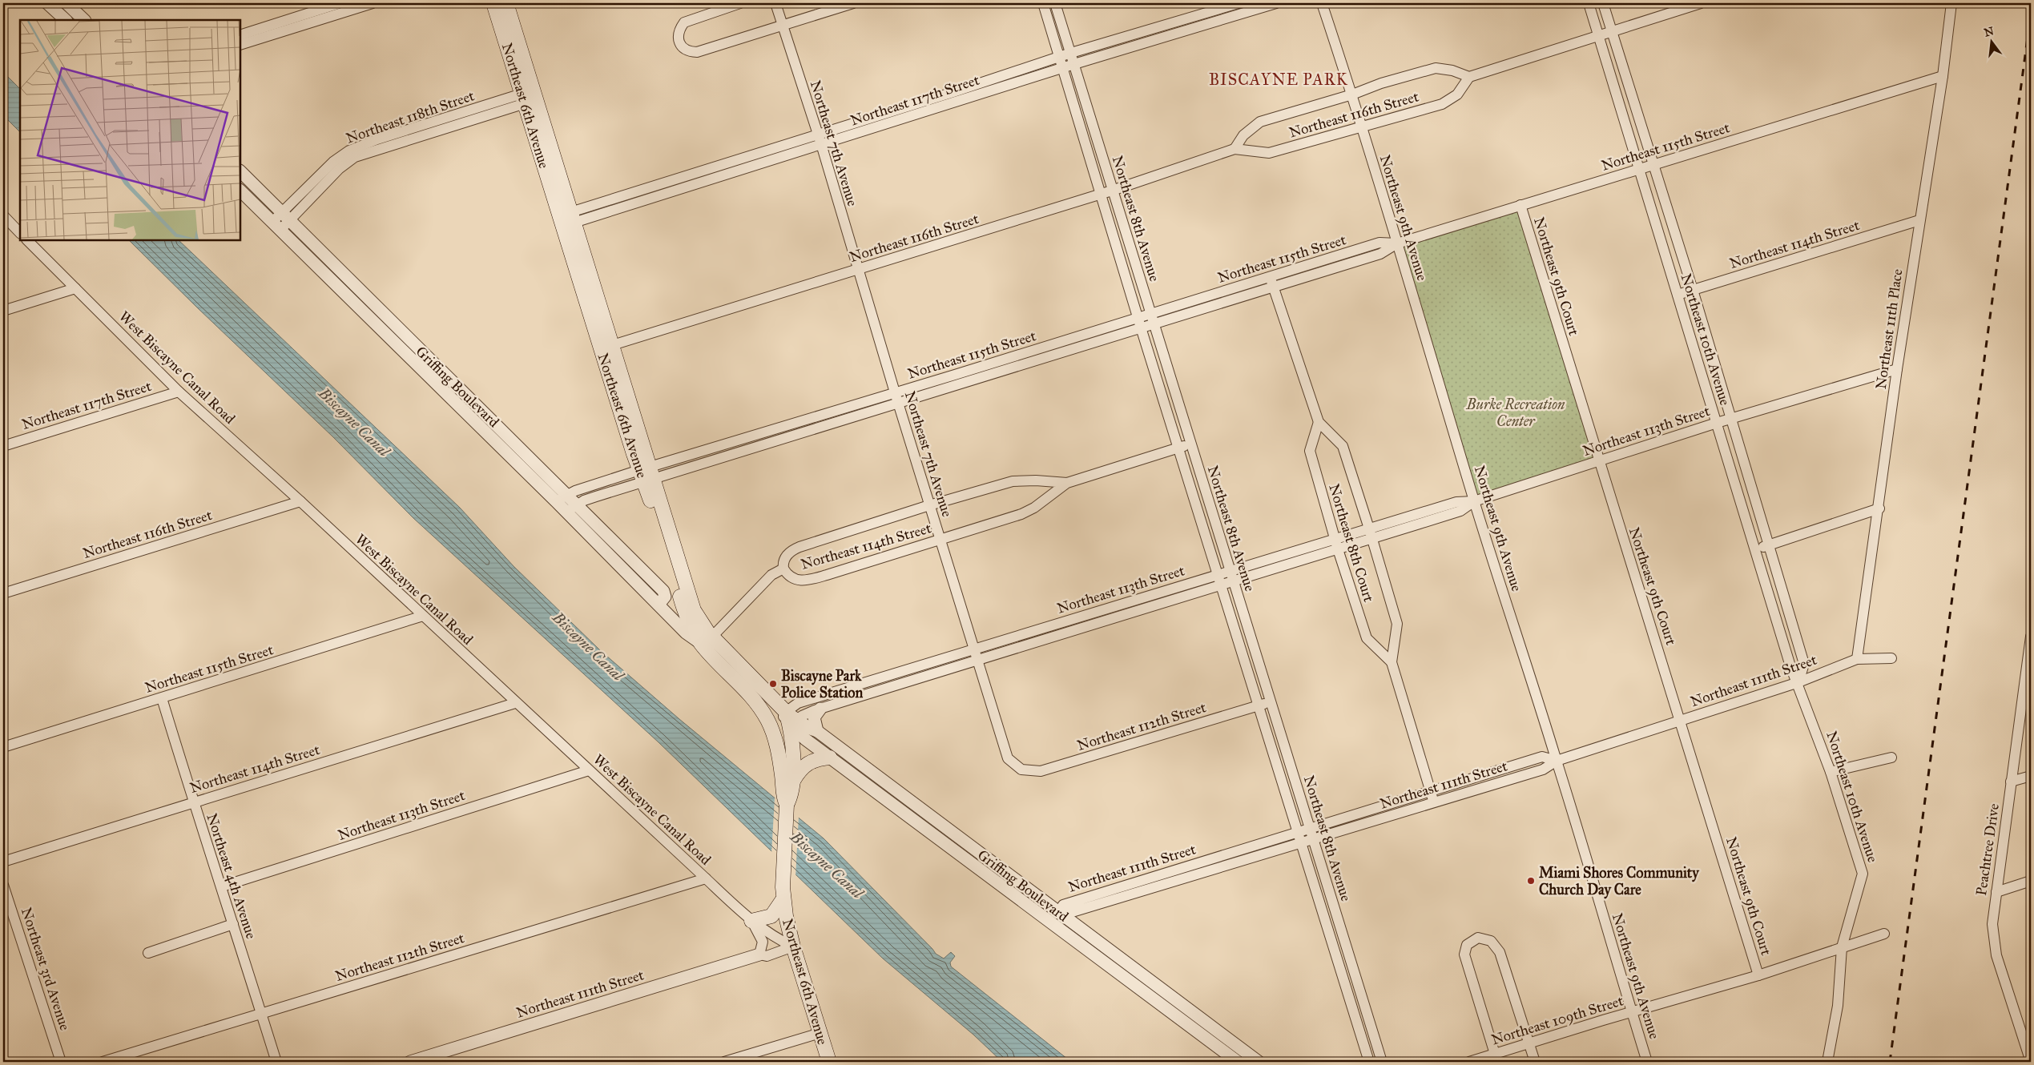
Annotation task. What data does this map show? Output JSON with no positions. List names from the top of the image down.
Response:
{
  "streets": {
    "main road": ["Northeast 6th Avenue", "Griffing Boulevard"],
    "street": [
      "Northeast 117th Street",
      "Northeast 116th Street",
      "Northeast 118th Street",
      "Northeast 7th Avenue",
      "Northeast 115th Street",
      "Northeast 9th Avenue",
      "Northeast 8th Avenue",
      "Northeast 114th Street",
      "Northeast 9th Court",
      "Northeast 11th Place",
      "Northeast 10th Avenue",
      "West Biscayne Canal Road",
      "Northeast 113th Street",
      "Northeast 8th Court",
      "Northeast 111th Street",
      "Northeast 112th Street",
      "Peachtree Drive",
      "Northeast 4th Avenue",
      "Northeast 3rd Avenue",
      "Northeast 109th Street"
    ]
  },
  "crossings": [
    ["Northeast 117th Street", "Northeast 6th Avenue"],
    ["Northeast 117th Street", "Northeast 7th Avenue"],
    ["Northeast 117th Street", "Northeast 8th Avenue"],
    ["Northeast 117th Street", "West Biscayne Canal Road"],
    ["Northeast 6th Avenue", "Northeast 116th Street"],
    ["Northeast 6th Avenue", "Northeast 118th Street"],
    ["Northeast 6th Avenue", "Northeast 115th Street"],
    ["Northeast 6th Avenue", "Northeast 114th Street"],
    ["Northeast 6th Avenue", "West Biscayne Canal Road"],
    ["Northeast 6th Avenue", "Griffing Boulevard"],
    ["Northeast 6th Avenue", "Northeast 113th Street"],
    ["Northeast 116th Street", "Northeast 7th Avenue"],
    ["Northeast 116th Street", "Northeast 9th Avenue"],
    ["Northeast 116th Street", "Northeast 8th Avenue"],
    ["Northeast 116th Street", "West Biscayne Canal Road"],
    ["Northeast 118th Street", "Griffing Boulevard"],
    ["Northeast 7th Avenue", "Northeast 115th Street"],
    ["Northeast 7th Avenue", "Northeast 114th Street"],
    ["Northeast 7th Avenue", "Northeast 113th Street"],
    ["Northeast 7th Avenue", "Northeast 112th Street"],
    ["Northeast 115th Street", "Northeast 9th Avenue"],
    ["Northeast 115th Street", "Northeast 8th Avenue"],
    ["Northeast 115th Street", "Northeast 9th Court"],
    ["Northeast 115th Street", "Northeast 11th Place"],
    ["Northeast 115th Street", "Northeast 10th Avenue"],
    ["Northeast 115th Street", "West Biscayne Canal Road"],
    ["Northeast 115th Street", "Griffing Boulevard"],
    ["Northeast 115th Street", "Northeast 8th Court"],
    ["Northeast 115th Street", "Northeast 4th Avenue"],
    ["Northeast 9th Avenue", "Northeast 113th Street"],
    ["Northeast 9th Avenue", "Northeast 111th Street"],
    ["Northeast 9th Avenue", "Northeast 109th Street"],
    ["Northeast 8th Avenue", "Northeast 114th Street"],
    ["Northeast 8th Avenue", "Northeast 113th Street"],
    ["Northeast 8th Avenue", "Northeast 111th Street"],
    ["Northeast 8th Avenue", "Northeast 112th Street"],
    ["Northeast 114th Street", "Northeast 11th Place"],
    ["Northeast 114th Street", "Northeast 10th Avenue"],
    ["Northeast 114th Street", "West Biscayne Canal Road"],
    ["Northeast 114th Street", "Griffing Boulevard"],
    ["Northeast 114th Street", "Northeast 4th Avenue"],
    ["Northeast 9th Court", "Northeast 113th Street"],
    ["Northeast 9th Court", "Northeast 111th Street"],
    ["Northeast 9th Court", "Northeast 109th Street"],
    ["Northeast 11th Place", "Northeast 113th Street"],
    ["Northeast 11th Place", "Northeast 111th Street"],
    ["Northeast 10th Avenue", "Northeast 113th Street"],
    ["Northeast 10th Avenue", "Northeast 111th Street"],
    ["Northeast 10th Avenue", "Northeast 109th Street"],
    ["West Biscayne Canal Road", "Northeast 113th Street"],
    ["West Biscayne Canal Road", "Northeast 112th Street"],
    ["Griffing Boulevard", "Northeast 113th Street"],
    ["Griffing Boulevard", "Northeast 111th Street"],
    ["Northeast 113th Street", "Northeast 8th Court"],
    ["Northeast 113th Street", "Northeast 4th Avenue"],
    ["Northeast 8th Court", "Northeast 111th Street"],
    ["Northeast 112th Street", "Northeast 4th Avenue"]
  ],
  "districts": ["BISCAYNE PARK"],
  "water": ["Biscayne Canal"],
  "parks": ["Burke Recreation Center"],
  "places": ["Biscayne Park Police Station", "Miami Shores Community Church Day Care"],
  "north": "top"
}
